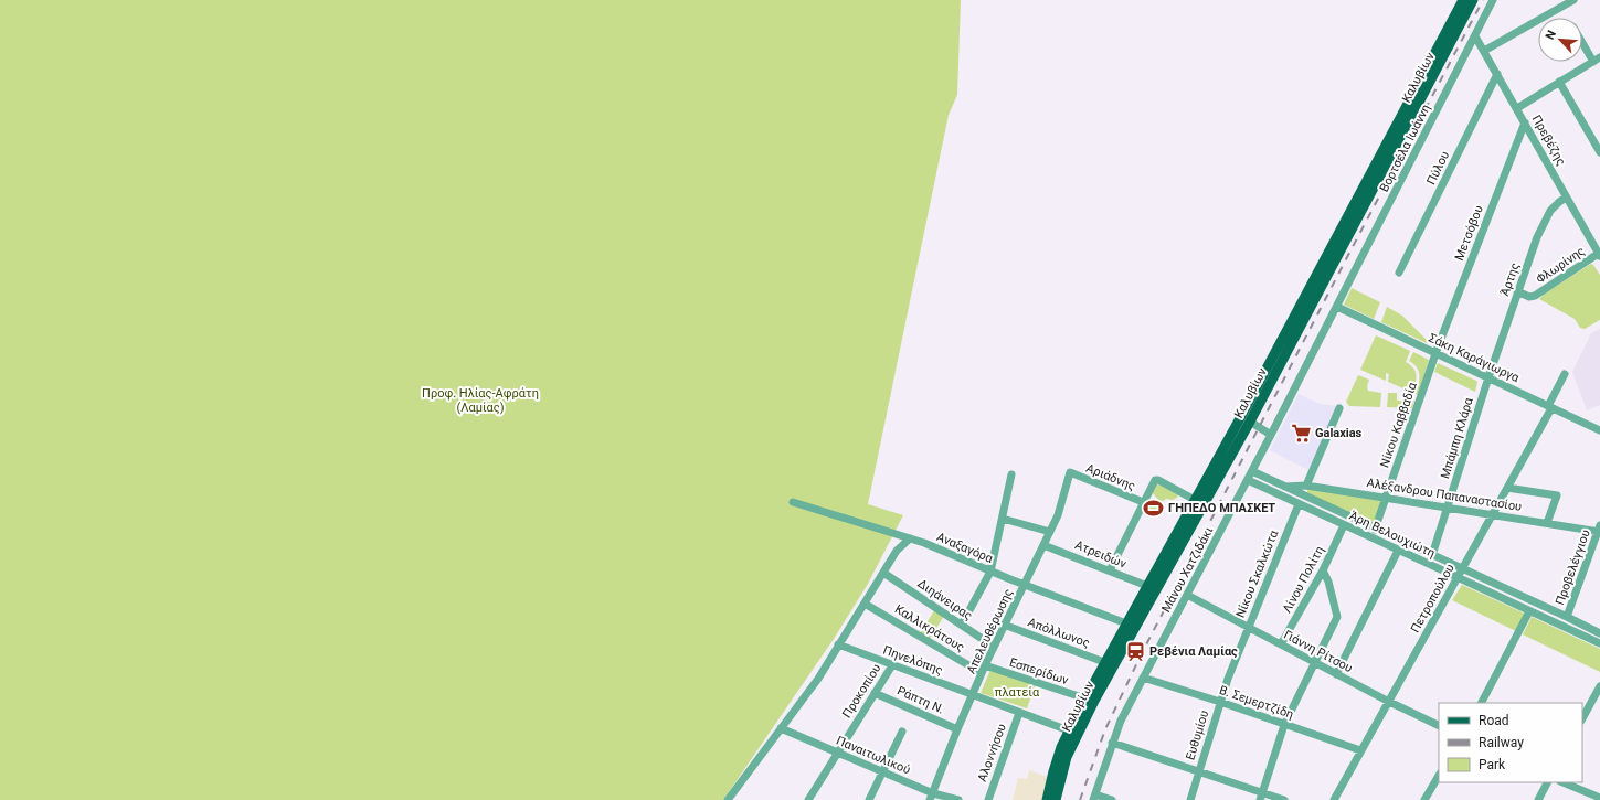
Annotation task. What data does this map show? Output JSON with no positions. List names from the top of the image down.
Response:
{
  "streets": {
    "main road": ["Καλυβίων"],
    "street": [
      "Πρεβέζης",
      "Βορτσέλα Ιωάννη",
      "Πύλου",
      "Μετσόβου",
      "Φλωρίνης",
      "Άρτης",
      "Σάκη Καράγιωργα",
      "Νίκου Καββαδία",
      "Μπάμπη Κλάρα",
      "Αριάδνης",
      "Αλέξανδρου Παπαναστασίου",
      "Άρη Βελουχιώτη",
      "Αναξαγόρα",
      "Ατρειδών",
      "Προβελέγγιου",
      "Μάνου Χατζιδάκι",
      "Νίκου Σκαλκώτα",
      "Λίνου Πολίτη",
      "Πετροπούλου",
      "Διηάνειρας",
      "Καλλικράτους",
      "Απελευθέρωσης",
      "Απόλλωνος",
      "Γιάννη Ρίτσου",
      "Πηνελόπης",
      "Εσπερίδων",
      "Προκοπίου",
      "Ράπτη Ν.",
      "Β. Σεμερτζίδη",
      "Ευθυμίου",
      "Αλοννήσου",
      "Παναιτωλικού"
    ]
  },
  "crossings": [
    ["Καλυβίων", "Αναξαγόρα"],
    ["Καλυβίων", "Ατρειδών"],
    ["Καλυβίων", "Απόλλωνος"],
    ["Καλυβίων", "Πηνελόπης"],
    ["Καλυβίων", "Εσπερίδων"],
    ["Πρεβέζης", "Βορτσέλα Ιωάννη"],
    ["Πρεβέζης", "Πύλου"],
    ["Πρεβέζης", "Μετσόβου"],
    ["Πρεβέζης", "Φλωρίνης"],
    ["Πρεβέζης", "Άρτης"],
    ["Βορτσέλα Ιωάννη", "Σάκη Καράγιωργα"],
    ["Βορτσέλα Ιωάννη", "Μάνου Χατζιδάκι"],
    ["Μετσόβου", "Σάκη Καράγιωργα"],
    ["Μετσόβου", "Νίκου Καββαδία"],
    ["Φλωρίνης", "Άρτης"],
    ["Άρτης", "Σάκη Καράγιωργα"],
    ["Άρτης", "Μπάμπη Κλάρα"],
    ["Σάκη Καράγιωργα", "Νίκου Καββαδία"],
    ["Σάκη Καράγιωργα", "Μπάμπη Κλάρα"],
    ["Σάκη Καράγιωργα", "Μάνου Χατζιδάκι"],
    ["Σάκη Καράγιωργα", "Πετροπούλου"],
    ["Νίκου Καββαδία", "Αλέξανδρου Παπαναστασίου"],
    ["Νίκου Καββαδία", "Άρη Βελουχιώτη"],
    ["Μπάμπη Κλάρα", "Αλέξανδρου Παπαναστασίου"],
    ["Μπάμπη Κλάρα", "Άρη Βελουχιώτη"],
    ["Αριάδνης", "Απελευθέρωσης"],
    ["Αλέξανδρου Παπαναστασίου", "Άρη Βελουχιώτη"],
    ["Αλέξανδρου Παπαναστασίου", "Προβελέγγιου"],
    ["Αλέξανδρου Παπαναστασίου", "Πετροπούλου"],
    ["Άρη Βελουχιώτη", "Προβελέγγιου"],
    ["Άρη Βελουχιώτη", "Μάνου Χατζιδάκι"],
    ["Άρη Βελουχιώτη", "Νίκου Σκαλκώτα"],
    ["Άρη Βελουχιώτη", "Λίνου Πολίτη"],
    ["Άρη Βελουχιώτη", "Πετροπούλου"],
    ["Αναξαγόρα", "Απελευθέρωσης"],
    ["Ατρειδών", "Απελευθέρωσης"],
    ["Μάνου Χατζιδάκι", "Γιάννη Ρίτσου"],
    ["Μάνου Χατζιδάκι", "Β. Σεμερτζίδη"],
    ["Νίκου Σκαλκώτα", "Γιάννη Ρίτσου"],
    ["Νίκου Σκαλκώτα", "Ευθυμίου"],
    ["Λίνου Πολίτη", "Γιάννη Ρίτσου"],
    ["Πετροπούλου", "Γιάννη Ρίτσου"],
    ["Πετροπούλου", "Β. Σεμερτζίδη"],
    ["Διηάνειρας", "Απελευθέρωσης"],
    ["Καλλικράτους", "Απελευθέρωσης"],
    ["Απελευθέρωσης", "Απόλλωνος"],
    ["Απελευθέρωσης", "Πηνελόπης"],
    ["Απελευθέρωσης", "Εσπερίδων"],
    ["Απελευθέρωσης", "Ράπτη Ν."],
    ["Απελευθέρωσης", "Παναιτωλικού"],
    ["Γιάννη Ρίτσου", "Ευθυμίου"],
    ["Πηνελόπης", "Προκοπίου"],
    ["Πηνελόπης", "Αλοννήσου"],
    ["Προκοπίου", "Ράπτη Ν."],
    ["Προκοπίου", "Παναιτωλικού"],
    ["Β. Σεμερτζίδη", "Ευθυμίου"]
  ],
  "parks": ["Προφ. Ηλίας-Αφράτη (Λαμίας)", "πλατεία"],
  "places": {
    "supermarket": ["Galaxias"],
    "sports": ["ΓΗΠΕΔΟ ΜΠΑΣΚΕΤ"],
    "station": ["Ρεβένια Λαμίας"]
  },
  "legend": ["Road", "Railway", "Park"],
  "north": "top left"
}
